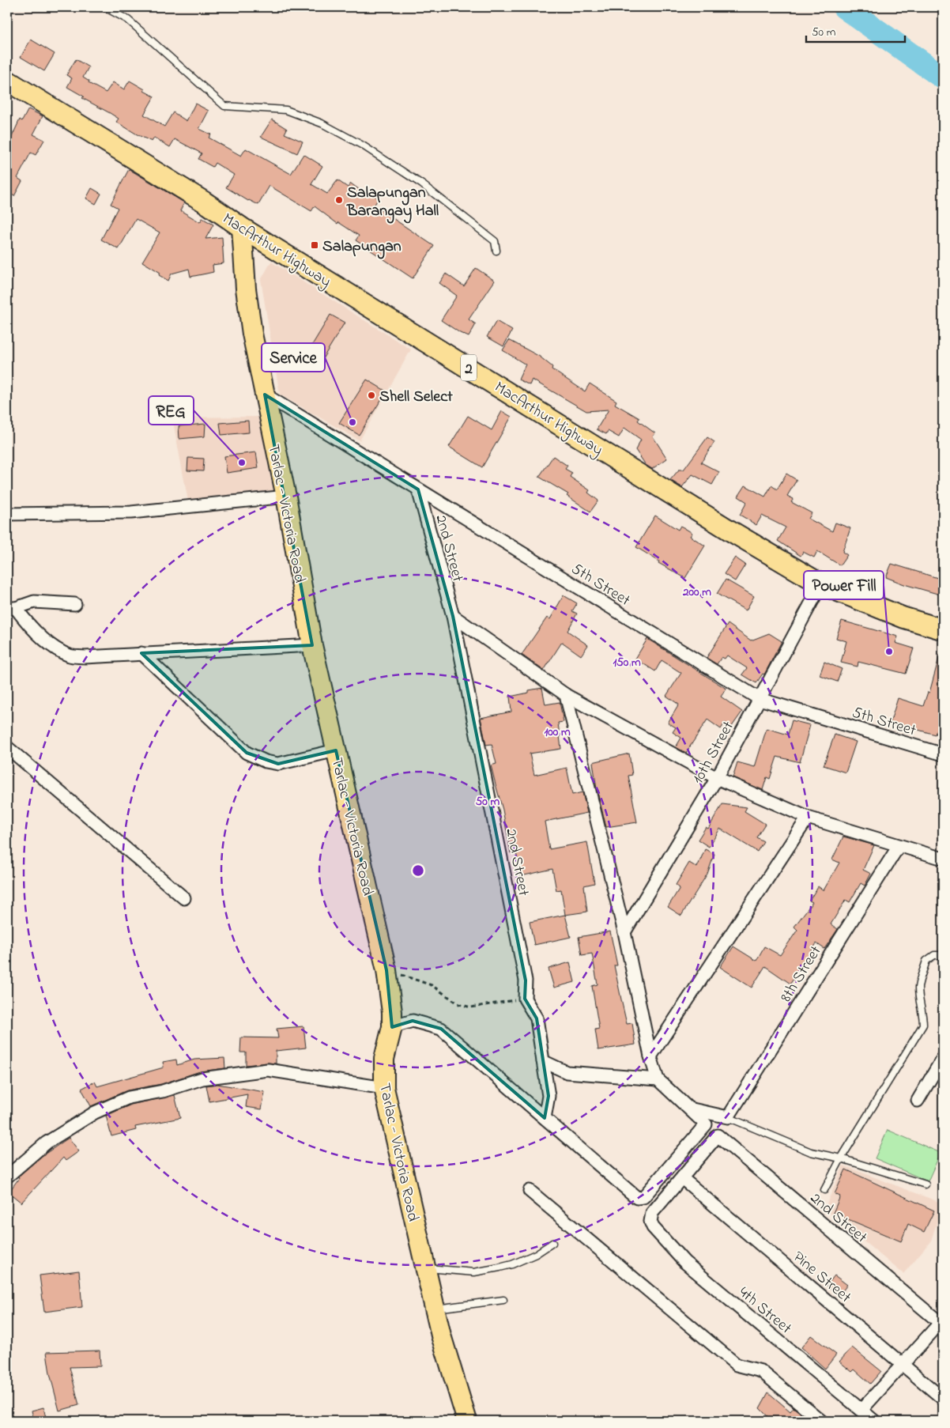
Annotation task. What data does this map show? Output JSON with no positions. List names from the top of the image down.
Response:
{
  "streets": {
    "highway": ["MacArthur Highway", "2"],
    "main road": ["Tarlac - Victoria Road"],
    "street": [
      "2nd Street",
      "5th Street",
      "10th Street",
      "8th Street",
      "Pine Street",
      "4th Street"
    ]
  },
  "crossings": [
    ["MacArthur Highway", "Tarlac - Victoria Road"],
    ["MacArthur Highway", "10th Street"],
    ["Tarlac - Victoria Road", "5th Street"],
    ["2nd Street", "5th Street"],
    ["2nd Street", "Pine Street"],
    ["2nd Street", "4th Street"],
    ["5th Street", "10th Street"],
    ["Pine Street", "4th Street"]
  ],
  "places": {
    "other": [
      "Salapungan Barangay Hall",
      "Shell Select",
      "Service",
      "REG",
      "Power Fill"
    ],
    "transit": ["Salapungan"]
  },
  "scale_bar": "50 m",
  "rings": [
    "200 m",
    "150 m",
    "100 m",
    "50 m"
  ]
}
